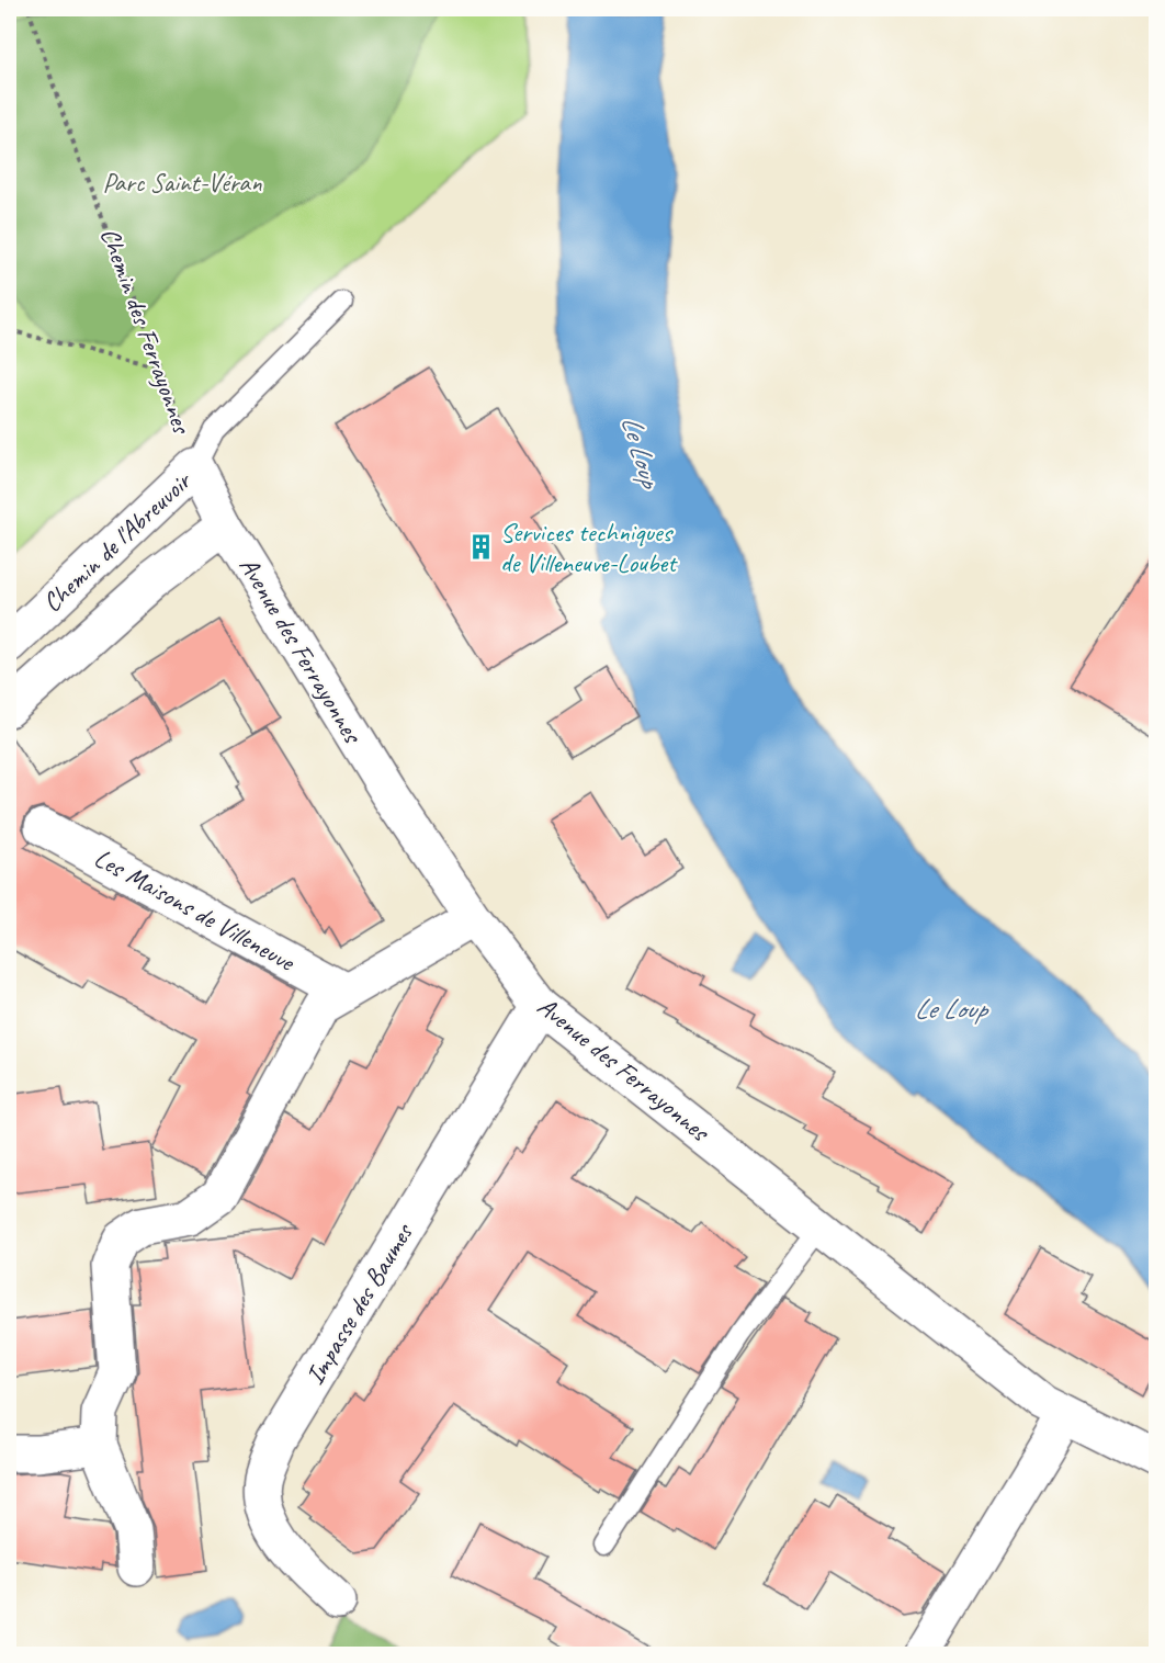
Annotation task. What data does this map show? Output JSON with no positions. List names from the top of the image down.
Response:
{
  "streets": {
    "street": [
      "Chemin de l'Abreuvoir",
      "Avenue des Ferrayonnes",
      "Les Maisons de Villeneuve",
      "Impasse des Baumes"
    ],
    "path": ["Chemin des Ferrayonnes"]
  },
  "crossings": [
    ["Chemin des Ferrayonnes", "Chemin de l'Abreuvoir"],
    ["Chemin des Ferrayonnes", "Avenue des Ferrayonnes"],
    ["Chemin de l'Abreuvoir", "Avenue des Ferrayonnes"],
    ["Avenue des Ferrayonnes", "Impasse des Baumes"]
  ],
  "water": ["Le Loup"],
  "parks": ["Parc Saint-Véran"],
  "places": {
    "building": ["Services techniques de Villeneuve-Loubet"]
  }
}
